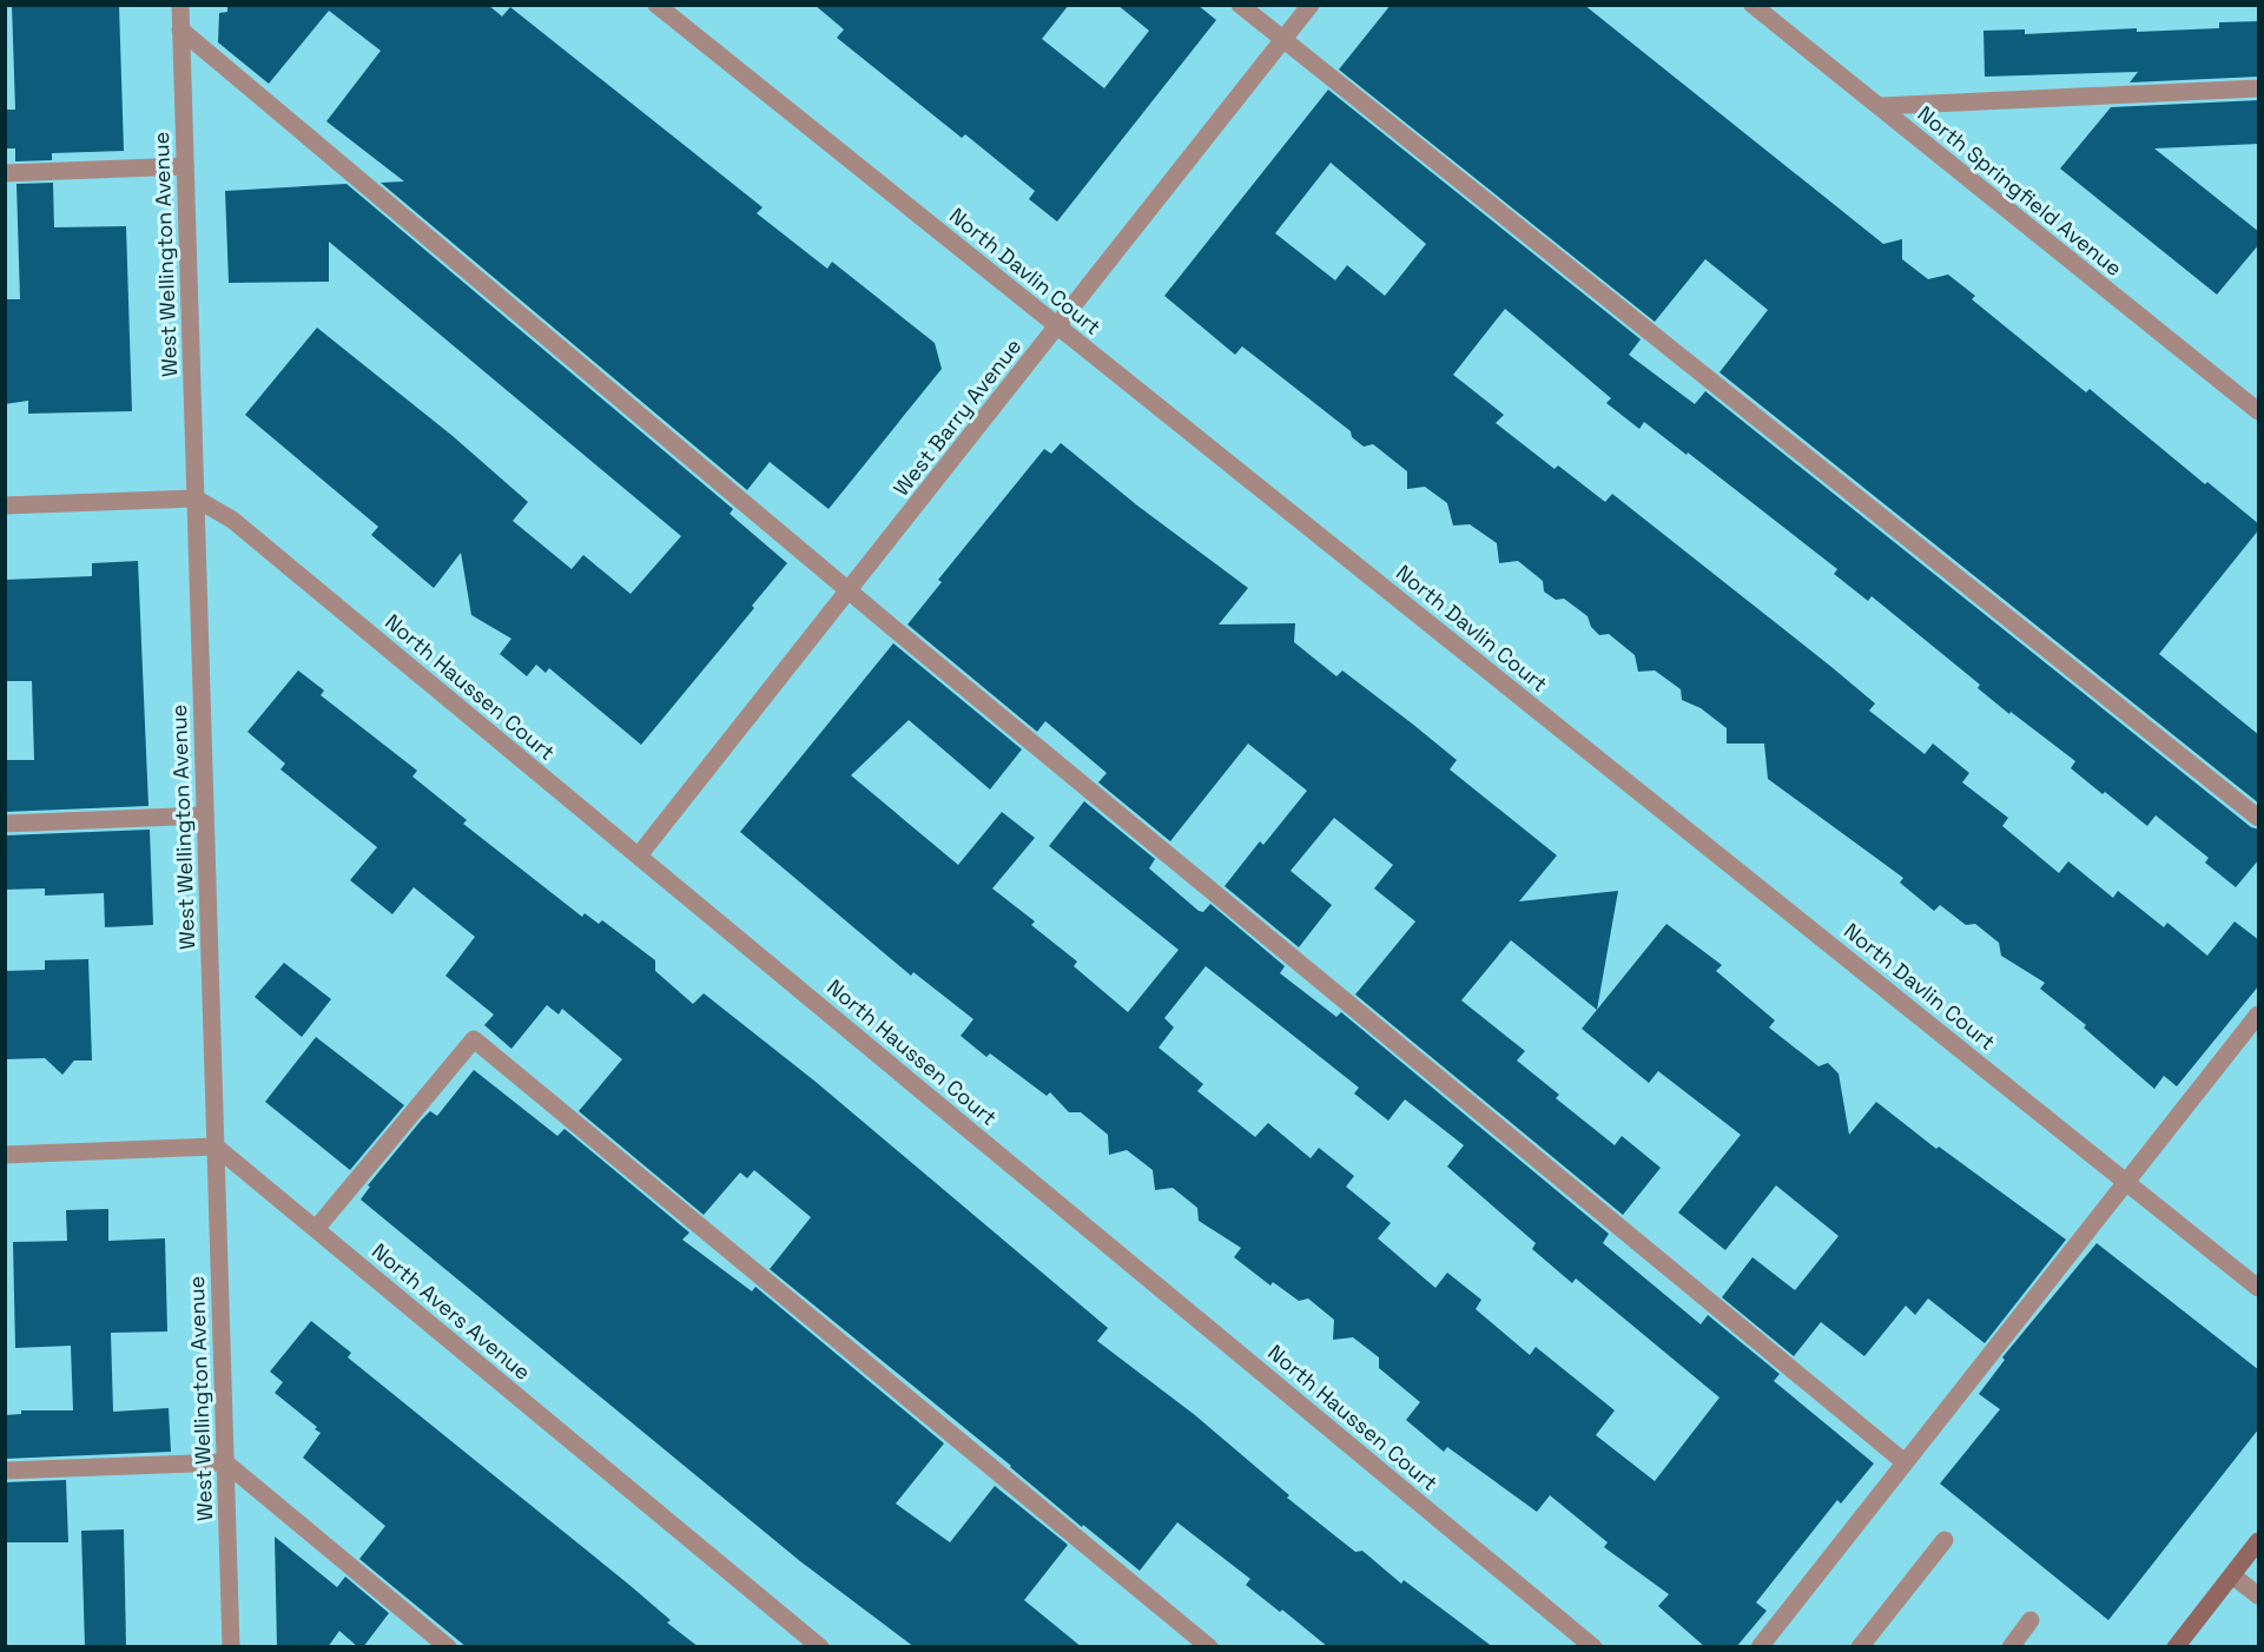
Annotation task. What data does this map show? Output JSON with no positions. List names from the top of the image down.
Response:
{
  "streets": {
    "street": [
      "North Springfield Avenue",
      "West Wellington Avenue",
      "North Davlin Court",
      "West Barry Avenue",
      "North Haussen Court",
      "North Avers Avenue"
    ]
  },
  "crossings": [
    ["West Wellington Avenue", "North Haussen Court"],
    ["West Wellington Avenue", "North Avers Avenue"],
    ["North Davlin Court", "West Barry Avenue"],
    ["West Barry Avenue", "North Haussen Court"]
  ]
}
